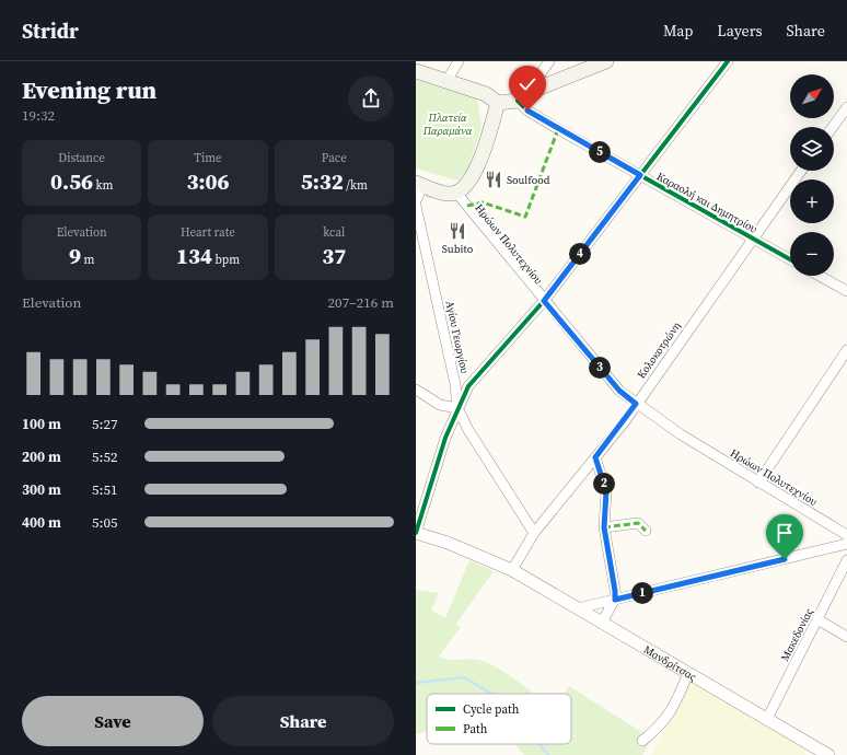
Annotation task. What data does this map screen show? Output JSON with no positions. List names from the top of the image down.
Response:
{
  "streets": {
    "street": [
      "Καραολή και Δημητρίου",
      "Ηρώων Πολυτεχνίου",
      "Αγίου Γεωργίου",
      "Κολοκοτρώνη",
      "Μακεδονίας",
      "Μανδρίτσας"
    ]
  },
  "crossings": [
    ["Καραολή και Δημητρίου", "Κολοκοτρώνη"],
    ["Ηρώων Πολυτεχνίου", "Κολοκοτρώνη"],
    ["Αγίου Γεωργίου", "Κολοκοτρώνη"],
    ["Κολοκοτρώνη", "Μανδρίτσας"],
    ["Μακεδονίας", "Μανδρίτσας"]
  ],
  "parks": ["Πλατεία Παραμάνα"],
  "places": {
    "restaurant": ["Soulfood", "Subito"]
  },
  "legend": ["Cycle path", "Path"],
  "north": "top right",
  "page": {
    "header": "Stridr",
    "nav": ["Map", "Layers", "Share"],
    "heading": ["Evening run", "19:32"],
    "map_buttons": ["+", "−"],
    "stats": [
      ["Distance", "0.56 km"],
      ["Time", "3:06"],
      ["Pace", "5:32 /km"],
      ["Elevation", "9 m"],
      ["Heart rate", "134 bpm"],
      ["kcal", "37"]
    ],
    "pins": [
      "5",
      "4",
      "3",
      "2",
      "1"
    ],
    "chart": ["Elevation", "207–216 m"],
    "list": [
      {
        "name": "100 m",
        "note": "5:27"
      },
      {
        "name": "200 m",
        "note": "5:52"
      },
      {
        "name": "300 m",
        "note": "5:51"
      },
      {
        "name": "400 m",
        "note": "5:05"
      }
    ],
    "buttons": ["Save", "Share"]
  }
}
